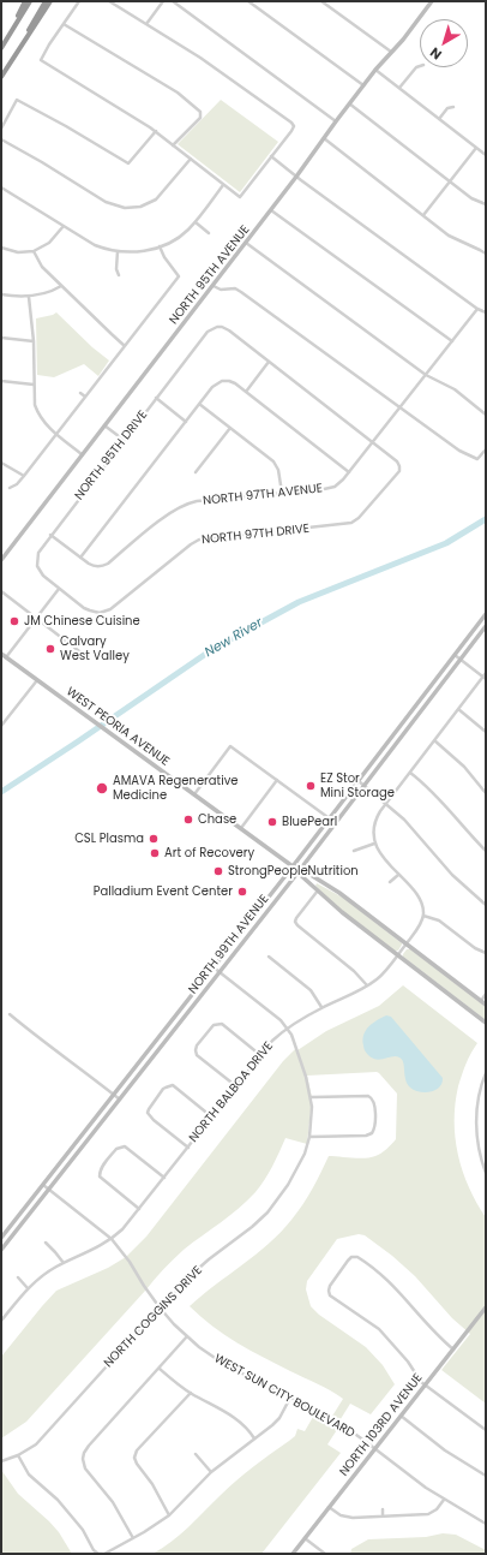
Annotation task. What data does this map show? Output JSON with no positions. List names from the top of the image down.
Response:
{
  "streets": {
    "main road": [
      "NORTH 95TH AVENUE",
      "WEST PEORIA AVENUE",
      "NORTH 99TH AVENUE",
      "NORTH 103RD AVENUE"
    ],
    "street": [
      "NORTH 95TH DRIVE",
      "NORTH 97TH AVENUE",
      "NORTH 97TH DRIVE",
      "NORTH BALBOA DRIVE",
      "NORTH COGGINS DRIVE",
      "WEST SUN CITY BOULEVARD"
    ]
  },
  "crossings": [
    ["NORTH 95TH DRIVE", "NORTH 97TH AVENUE"],
    ["NORTH 95TH DRIVE", "NORTH 97TH DRIVE"],
    ["NORTH 97TH AVENUE", "NORTH 97TH DRIVE"],
    ["WEST PEORIA AVENUE", "NORTH 99TH AVENUE"],
    ["WEST PEORIA AVENUE", "NORTH BALBOA DRIVE"],
    ["NORTH 99TH AVENUE", "NORTH COGGINS DRIVE"],
    ["NORTH 99TH AVENUE", "WEST SUN CITY BOULEVARD"],
    ["NORTH BALBOA DRIVE", "NORTH COGGINS DRIVE"],
    ["NORTH BALBOA DRIVE", "WEST SUN CITY BOULEVARD"],
    ["NORTH COGGINS DRIVE", "WEST SUN CITY BOULEVARD"],
    ["WEST SUN CITY BOULEVARD", "NORTH 103RD AVENUE"]
  ],
  "water": ["New River"],
  "places": [
    "JM Chinese Cuisine",
    "Calvary West Valley",
    "EZ Stor Mini Storage",
    "AMAVA Regenerative Medicine",
    "Chase",
    "BluePearl",
    "CSL Plasma",
    "Art of Recovery",
    "StrongPeopleNutrition",
    "Palladium Event Center"
  ],
  "north": "bottom left"
}
